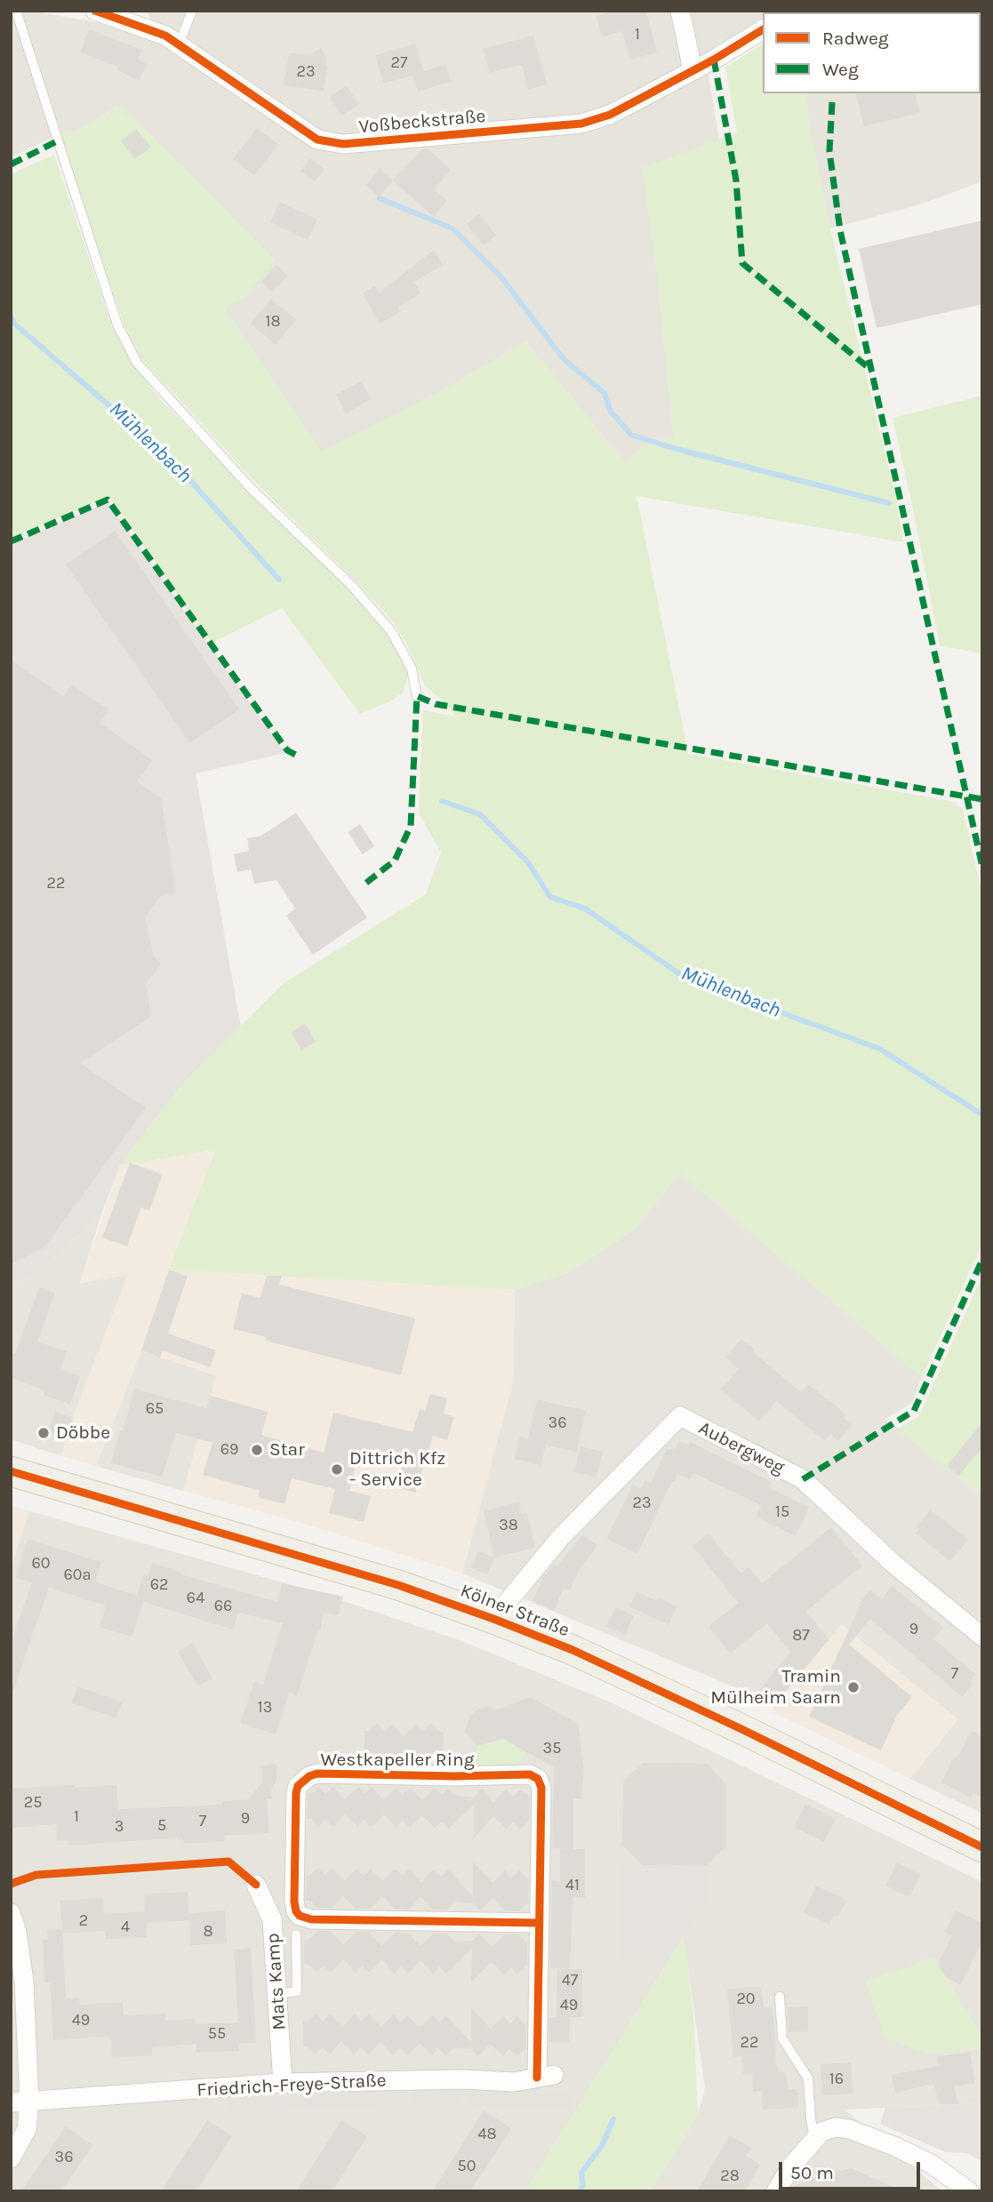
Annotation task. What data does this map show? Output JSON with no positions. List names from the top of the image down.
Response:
{
  "streets": {
    "main road": ["Kölner Straße"],
    "street": [
      "Voßbeckstraße",
      "Aubergweg",
      "Westkapeller Ring",
      "Mats Kamp",
      "Friedrich-Freye-Straße"
    ]
  },
  "crossings": [
    ["Aubergweg", "Kölner Straße"],
    ["Westkapeller Ring", "Friedrich-Freye-Straße"],
    ["Mats Kamp", "Friedrich-Freye-Straße"]
  ],
  "water": ["Mühlenbach"],
  "places": [
    "Döbbe",
    "Star",
    "Dittrich Kfz - Service",
    "Tramin Mülheim Saarn"
  ],
  "house_numbers": [
    "1",
    "27",
    "23",
    "18",
    "22",
    "65",
    "36",
    "69",
    "23",
    "15",
    "38",
    "60",
    "60a",
    "62",
    "64",
    "66",
    "9",
    "87",
    "7",
    "13",
    "35",
    "25",
    "1",
    "9",
    "7",
    "5",
    "3",
    "41",
    "2",
    "4",
    "8",
    "47",
    "20",
    "49",
    "49",
    "55",
    "22",
    "16",
    "48",
    "36",
    "50",
    "28"
  ],
  "legend": ["Radweg", "Weg"],
  "scale_bar": "50 m"
}
